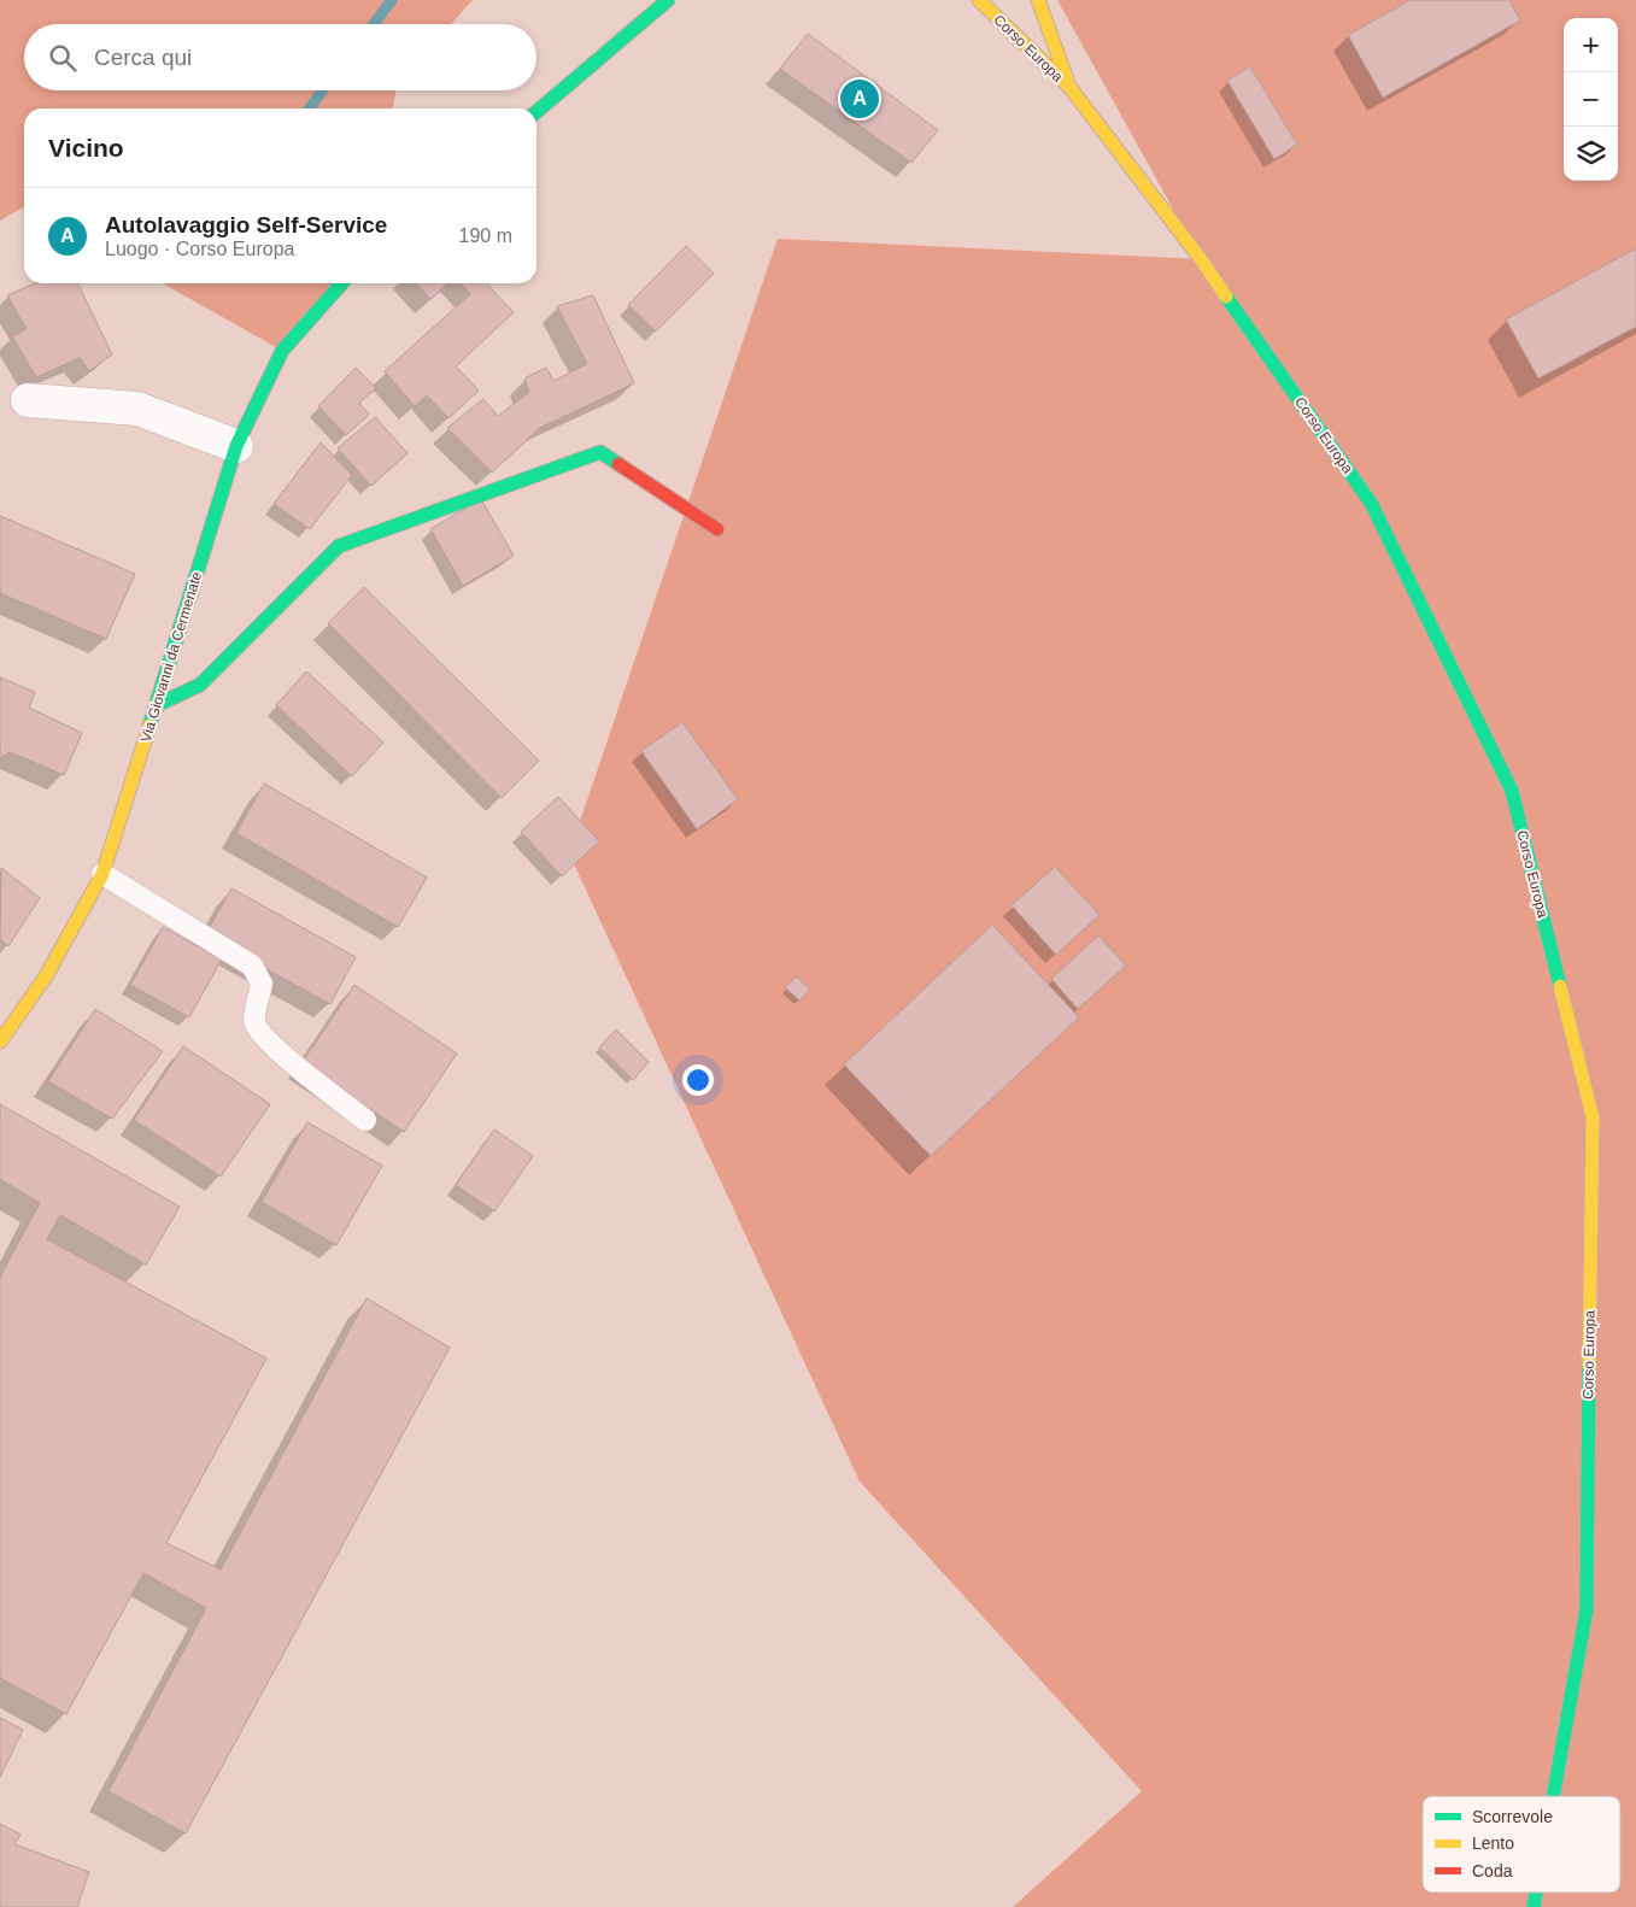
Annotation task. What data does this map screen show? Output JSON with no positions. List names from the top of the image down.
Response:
{
  "streets": {
    "main road": ["Corso Europa", "Via Giovanni da Cermenate"]
  },
  "legend": ["Scorrevole", "Lento", "Coda"],
  "page": {
    "map_buttons": ["+", "−"],
    "search": "Cerca qui",
    "pins": "A",
    "heading": "Vicino",
    "list": [
      {
        "mark": "A",
        "name": "Autolavaggio Self-Service",
        "note": "Luogo · Corso Europa",
        "value": "190 m"
      }
    ]
  }
}
